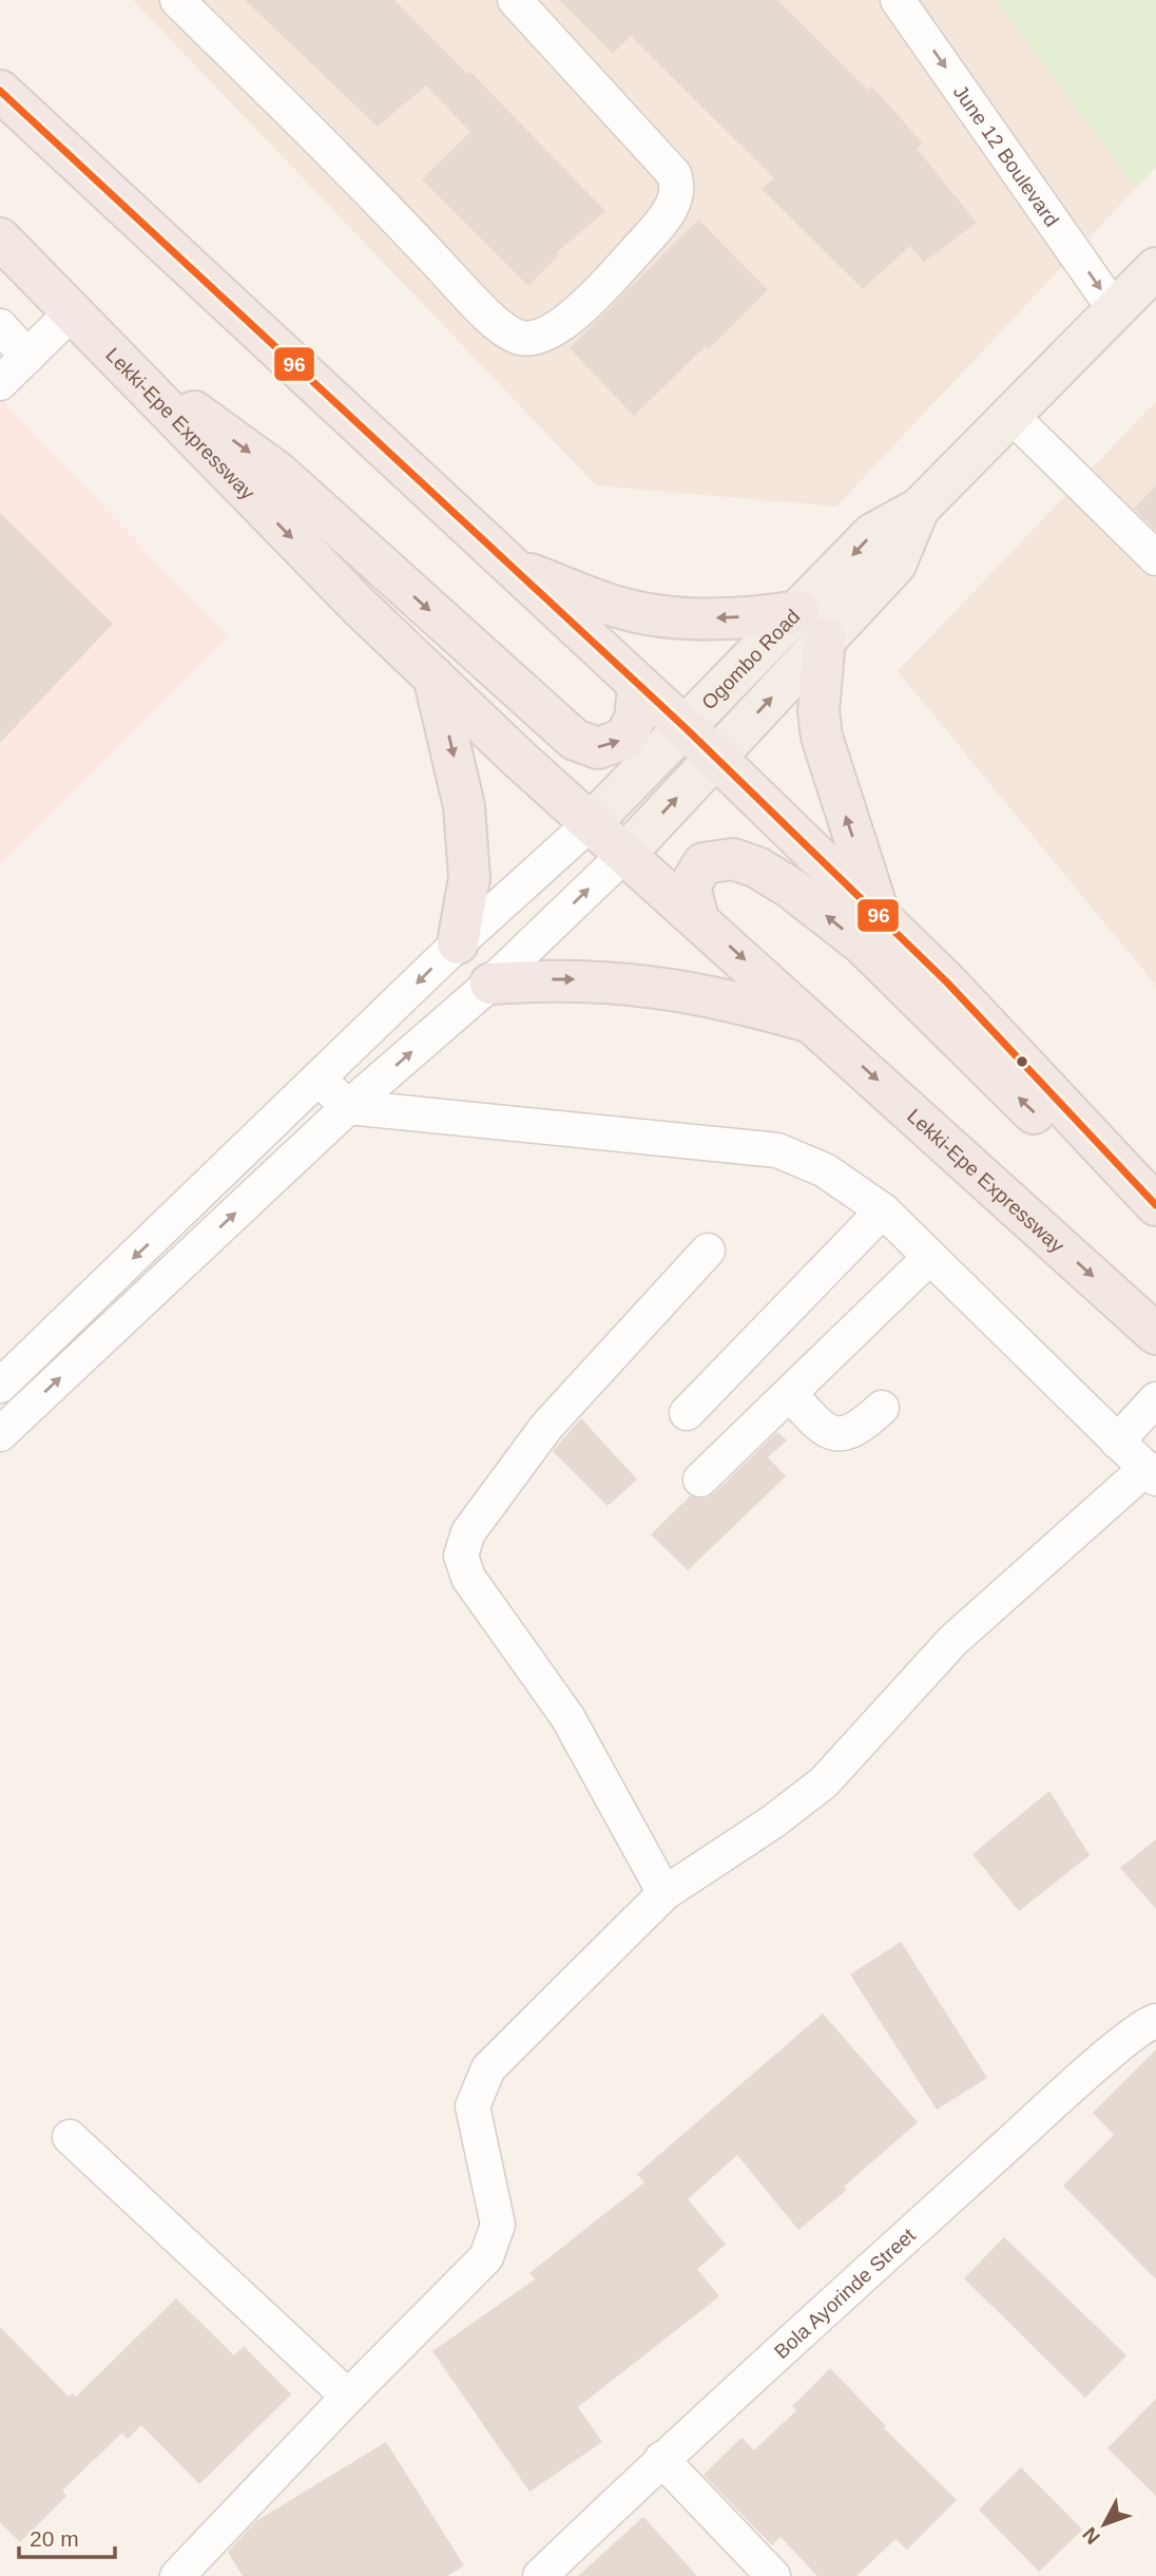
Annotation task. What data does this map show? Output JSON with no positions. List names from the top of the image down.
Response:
{
  "streets": {
    "highway": ["Lekki-Epe Expressway"],
    "main road": ["Ogombo Road"],
    "street": ["June 12 Boulevard", "Bola Ayorinde Street"]
  },
  "crossings": [
    ["June 12 Boulevard", "Ogombo Road"],
    ["Lekki-Epe Expressway", "Ogombo Road"]
  ],
  "one_way": ["June 12 Boulevard"],
  "lines": ["transit line 96"],
  "scale_bar": "20 m",
  "north": "bottom left"
}
